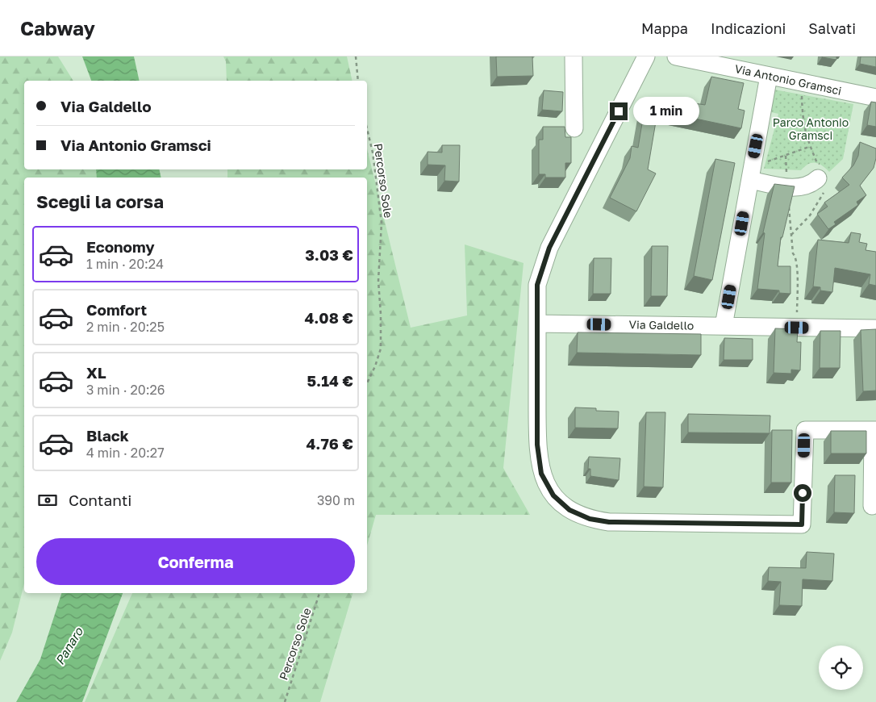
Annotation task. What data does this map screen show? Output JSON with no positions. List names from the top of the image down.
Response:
{
  "streets": {
    "street": ["Via Antonio Gramsci", "Via Galdello"],
    "path": ["Percorso Sole"]
  },
  "water": ["Panaro"],
  "parks": ["Parco Antonio Gramsci"],
  "page": {
    "header": "Cabway",
    "nav": ["Mappa", "Indicazioni", "Salvati"],
    "banner": ["Via Galdello", "Via Antonio Gramsci"],
    "bubble": "1 min",
    "heading": "Scegli la corsa",
    "list": [
      {
        "name": "Economy",
        "note": "1 min · 20:24",
        "value": "3.03 €"
      },
      {
        "name": "Comfort",
        "note": "2 min · 20:25",
        "value": "4.08 €"
      },
      {
        "name": "XL",
        "note": "3 min · 20:26",
        "value": "5.14 €"
      },
      {
        "name": "Black",
        "note": "4 min · 20:27",
        "value": "4.76 €"
      }
    ],
    "pay": ["Contanti", "390 m"],
    "buttons": "Conferma"
  }
}
